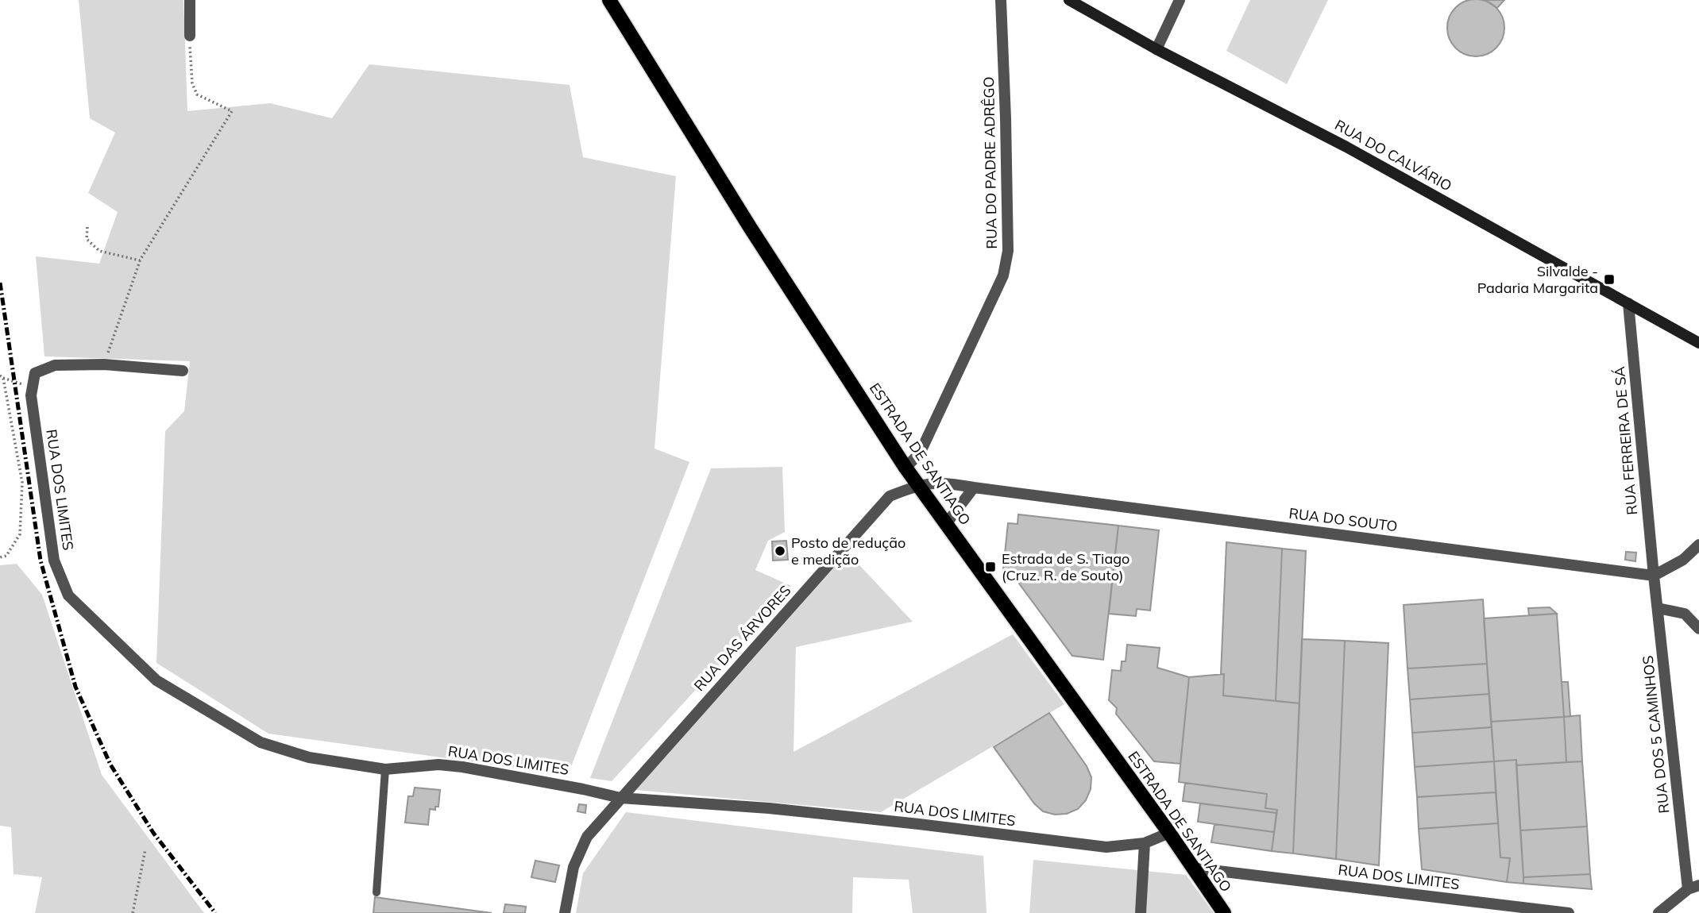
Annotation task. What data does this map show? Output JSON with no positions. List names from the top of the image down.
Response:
{
  "streets": {
    "main road": ["RUA DO CALVÁRIO", "ESTRADA DE SANTIAGO"],
    "street": [
      "RUA DO PADRE ADRÊGO",
      "RUA FERREIRA DE SÁ",
      "RUA DOS LIMITES",
      "RUA DO SOUTO",
      "RUA DAS ÁRVORES",
      "RUA DOS 5 CAMINHOS"
    ]
  },
  "crossings": [
    ["RUA DO CALVÁRIO", "RUA FERREIRA DE SÁ"],
    ["RUA DO PADRE ADRÊGO", "ESTRADA DE SANTIAGO"],
    ["RUA FERREIRA DE SÁ", "RUA DO SOUTO"],
    ["RUA FERREIRA DE SÁ", "RUA DOS 5 CAMINHOS"],
    ["ESTRADA DE SANTIAGO", "RUA DOS LIMITES"],
    ["ESTRADA DE SANTIAGO", "RUA DO SOUTO"],
    ["ESTRADA DE SANTIAGO", "RUA DAS ÁRVORES"],
    ["RUA DOS LIMITES", "RUA DAS ÁRVORES"],
    ["RUA DO SOUTO", "RUA DAS ÁRVORES"],
    ["RUA DO SOUTO", "RUA DOS 5 CAMINHOS"]
  ],
  "places": {
    "transit": ["Silvalde - Padaria Margarita", "Estrada de S. Tiago (Cruz. R. de Souto)"],
    "other": ["Posto de redução e medição"]
  }
}
